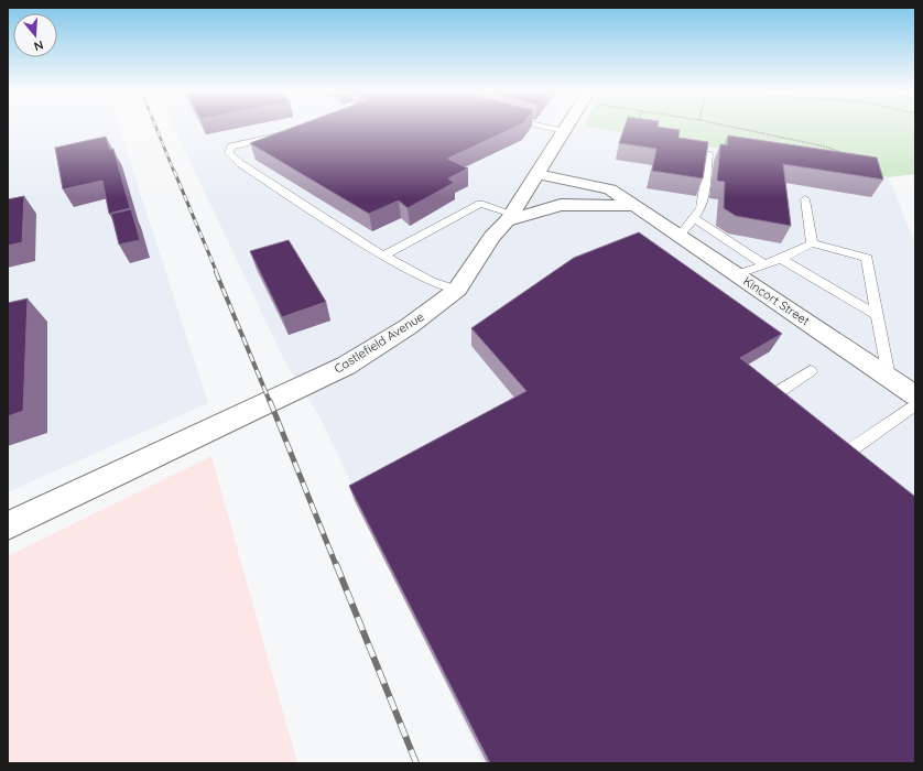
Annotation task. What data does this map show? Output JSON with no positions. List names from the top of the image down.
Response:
{
  "streets": {
    "street": ["Kincort Street", "Castlefield Avenue"]
  },
  "crossings": [
    ["Kincort Street", "Castlefield Avenue"]
  ],
  "north": "bottom"
}
